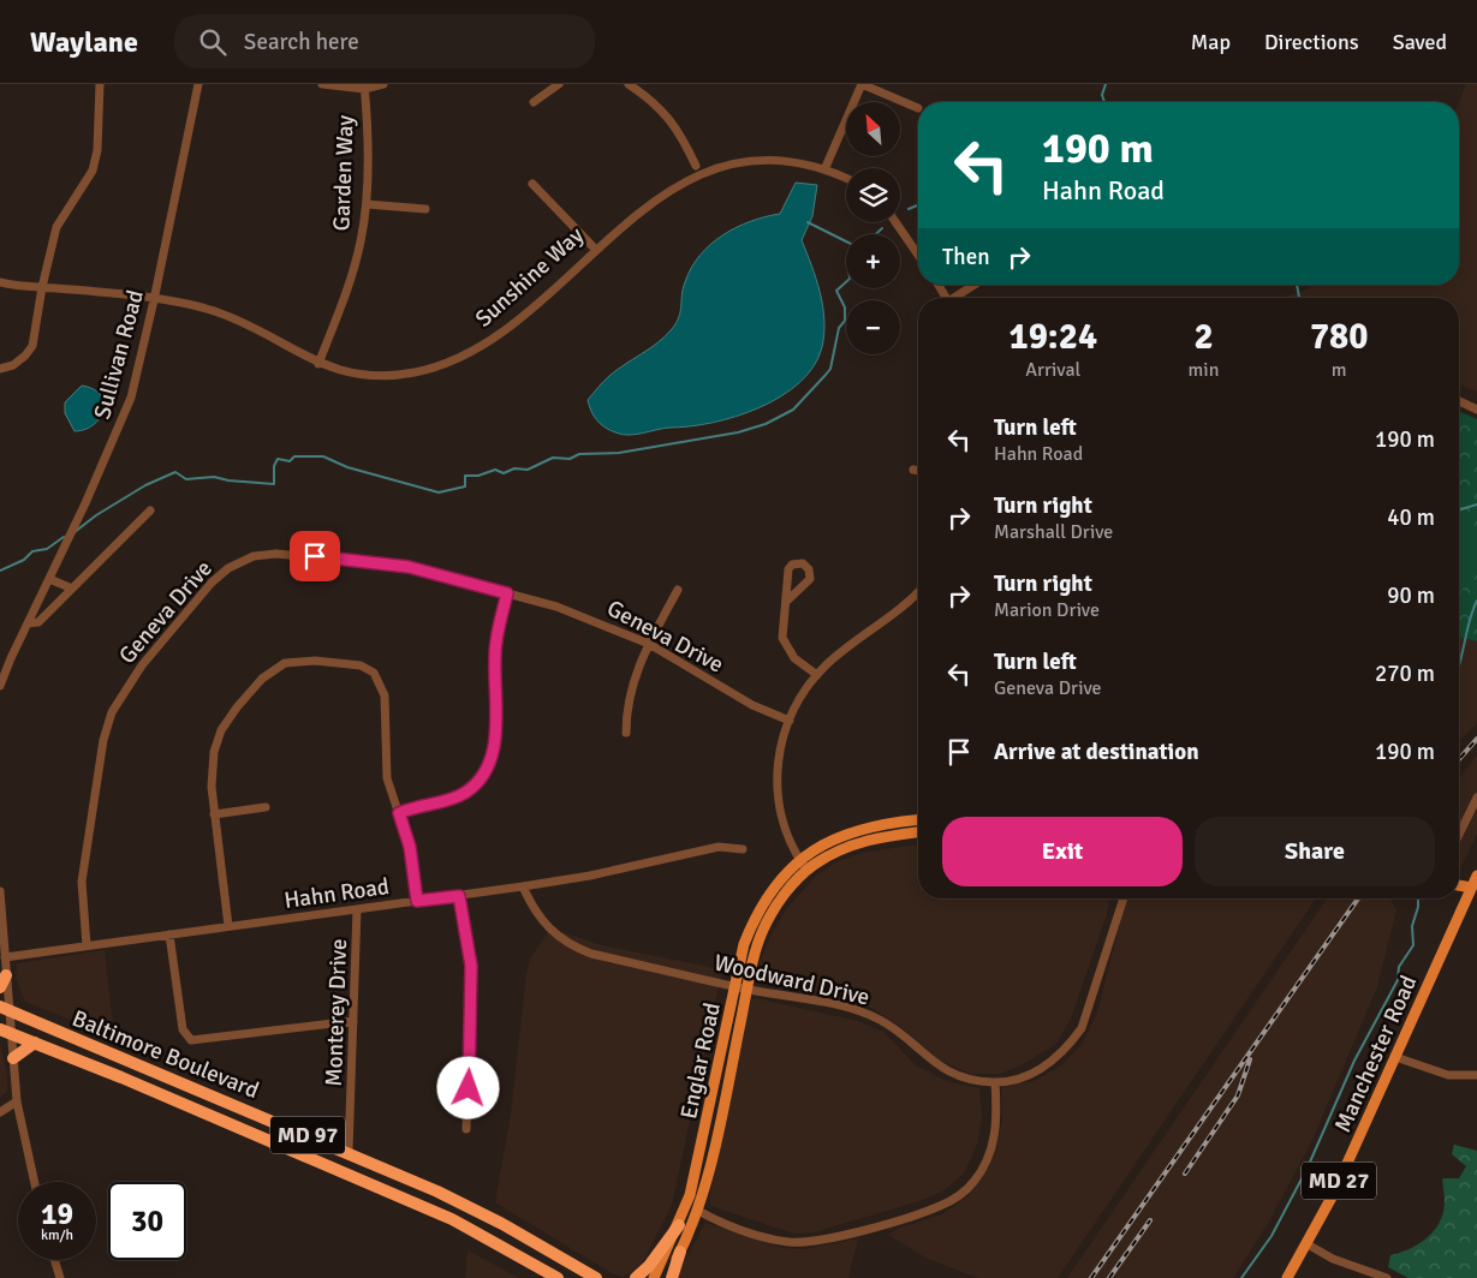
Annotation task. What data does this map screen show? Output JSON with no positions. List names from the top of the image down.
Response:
{
  "streets": {
    "highway": ["Baltimore Boulevard", "MD 97"],
    "main road": ["Manchester Road", "Englar Road", "MD 27"],
    "street": [
      "Garden Way",
      "Sunshine Way",
      "Sullivan Road",
      "Geneva Drive",
      "Hahn Road",
      "Woodward Drive",
      "Monterey Drive"
    ]
  },
  "crossings": [
    ["Garden Way", "Sunshine Way"],
    ["Sunshine Way", "Sullivan Road"],
    ["Geneva Drive", "Hahn Road"],
    ["Hahn Road", "Woodward Drive"],
    ["Hahn Road", "Monterey Drive"],
    ["Woodward Drive", "Englar Road"],
    ["Monterey Drive", "Baltimore Boulevard"]
  ],
  "north": "top left",
  "page": {
    "header": "Waylane",
    "search": "Search here",
    "nav": ["Map", "Directions", "Saved"],
    "map_buttons": ["+", "−"],
    "turn": ["190 m", "Hahn Road"],
    "then": "Then",
    "eta": [
      "19:24",
      "Arrival",
      "2",
      "min",
      "780",
      "m"
    ],
    "list": [
      {
        "name": "Turn left",
        "note": "Hahn Road",
        "value": "190 m"
      },
      {
        "name": "Turn right",
        "note": "Marshall Drive",
        "value": "40 m"
      },
      {
        "name": "Turn right",
        "note": "Marion Drive",
        "value": "90 m"
      },
      {
        "name": "Turn left",
        "note": "Geneva Drive",
        "value": "270 m"
      },
      {
        "name": "Arrive at destination",
        "value": "190 m"
      }
    ],
    "buttons": ["Exit", "Share"],
    "speed": "19 km/h",
    "limit": "30"
  }
}
